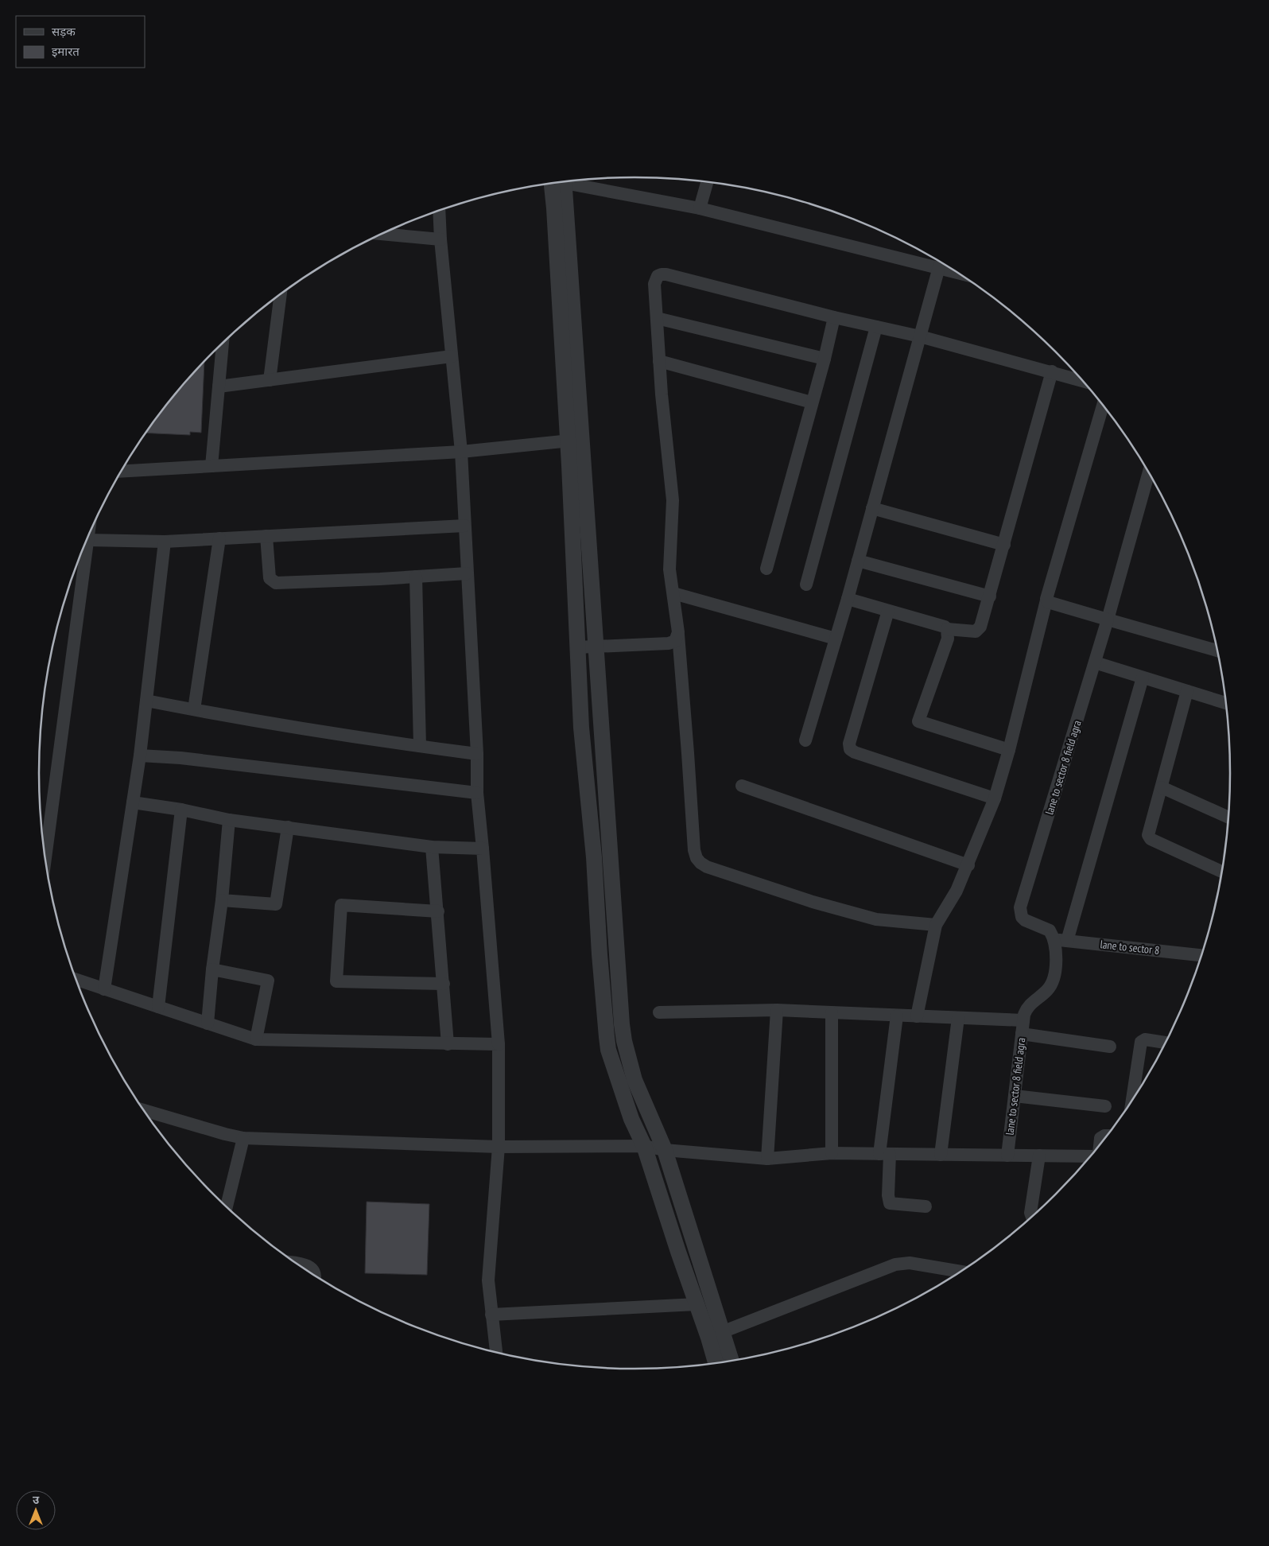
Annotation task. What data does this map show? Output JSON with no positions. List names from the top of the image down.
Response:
{
  "streets": {
    "street": ["lane to sector 8 field agra", "lane to sector 8"]
  },
  "crossings": [
    ["lane to sector 8 field agra", "lane to sector 8"]
  ],
  "legend": ["सड़क", "इमारत"],
  "north": "top"
}
